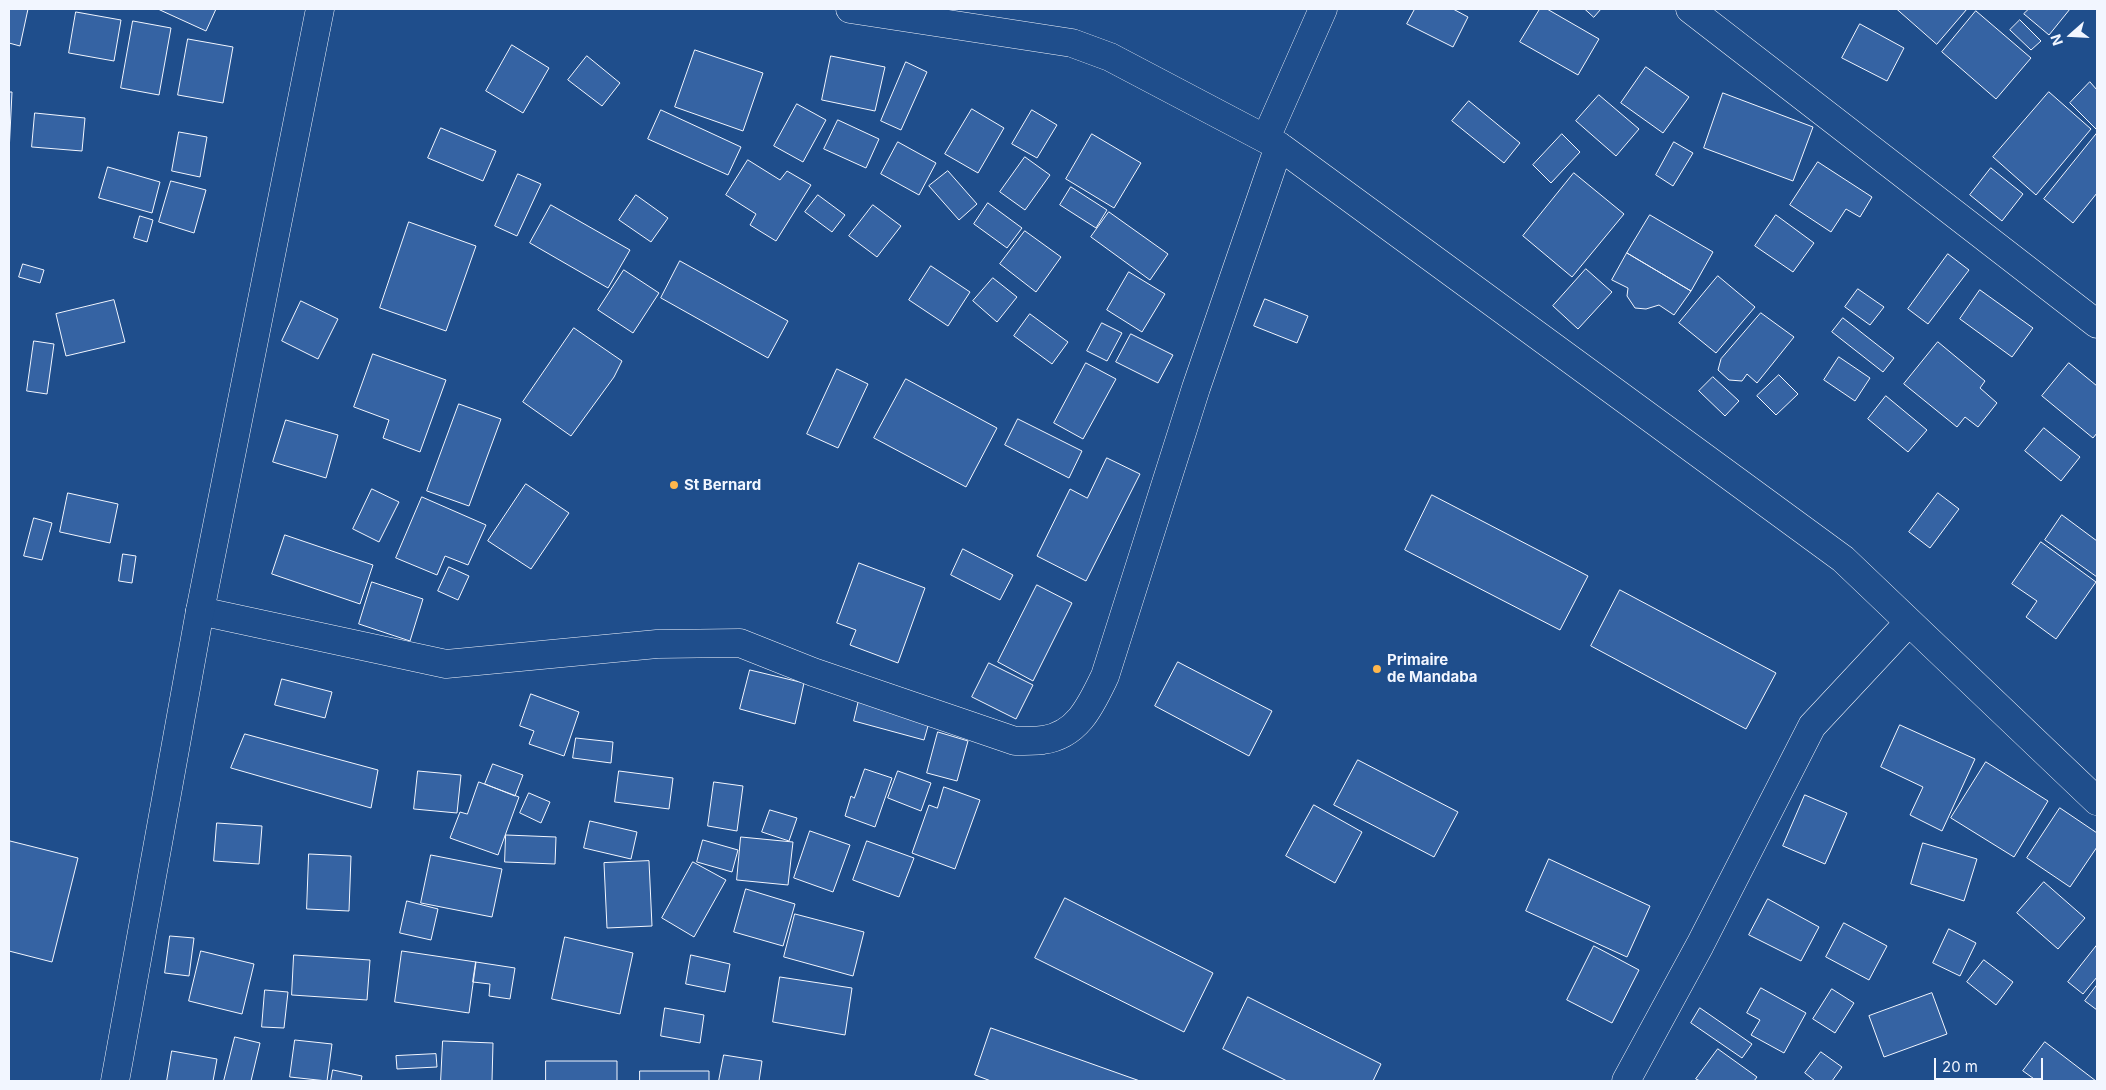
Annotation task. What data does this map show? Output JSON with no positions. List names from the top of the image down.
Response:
{
  "places": ["St Bernard", "Primaire de Mandaba"],
  "scale_bar": "20 m",
  "north": "left"
}
